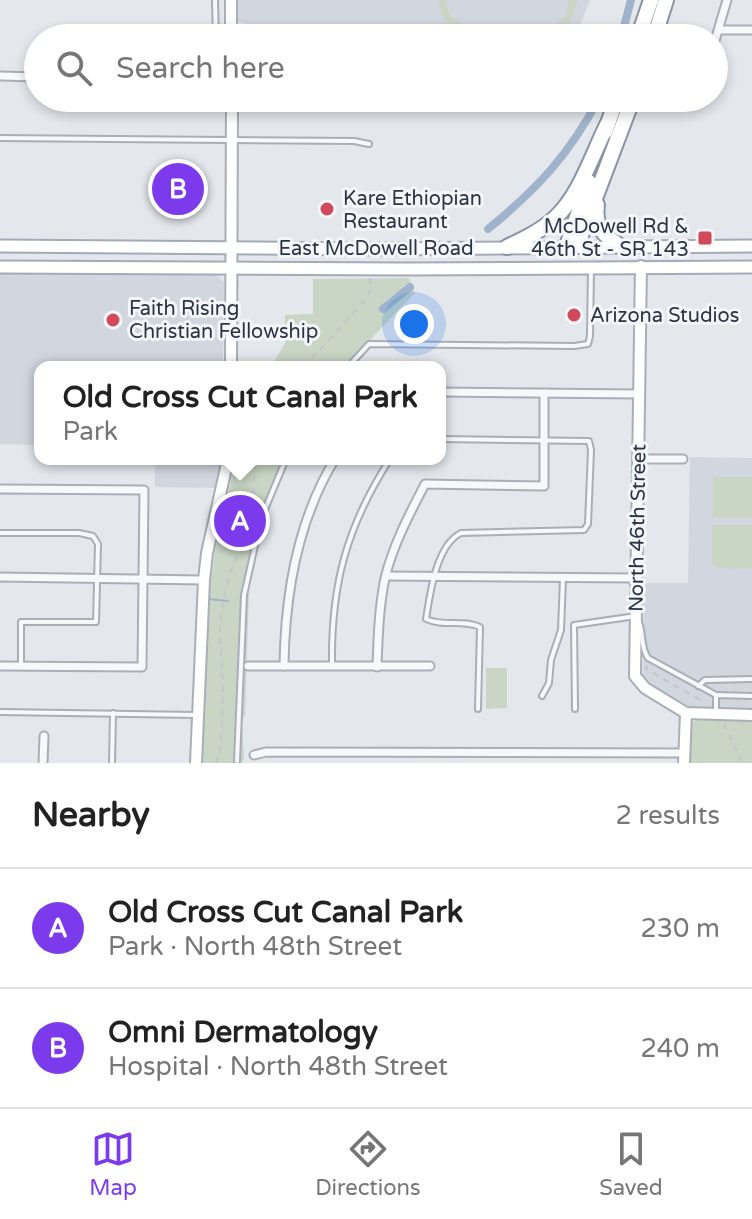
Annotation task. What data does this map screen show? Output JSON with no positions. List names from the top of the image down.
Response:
{
  "streets": {
    "main road": ["East McDowell Road"],
    "street": ["North 46th Street"]
  },
  "crossings": [
    ["East McDowell Road", "North 46th Street"]
  ],
  "places": {
    "other": ["Kare Ethiopian Restaurant", "Arizona Studios", "Faith Rising Christian Fellowship"],
    "transit": ["McDowell Rd & 46th St - SR 143"]
  },
  "page": {
    "search": "Search here",
    "pins": ["B", "A"],
    "popup": ["Old Cross Cut Canal Park", "Park"],
    "heading": ["Nearby", "2 results"],
    "list": [
      {
        "mark": "A",
        "name": "Old Cross Cut Canal Park",
        "note": "Park · North 48th Street",
        "value": "230 m"
      },
      {
        "mark": "B",
        "name": "Omni Dermatology",
        "note": "Hospital · North 48th Street",
        "value": "240 m"
      }
    ],
    "nav": ["Map", "Directions", "Saved"]
  }
}
